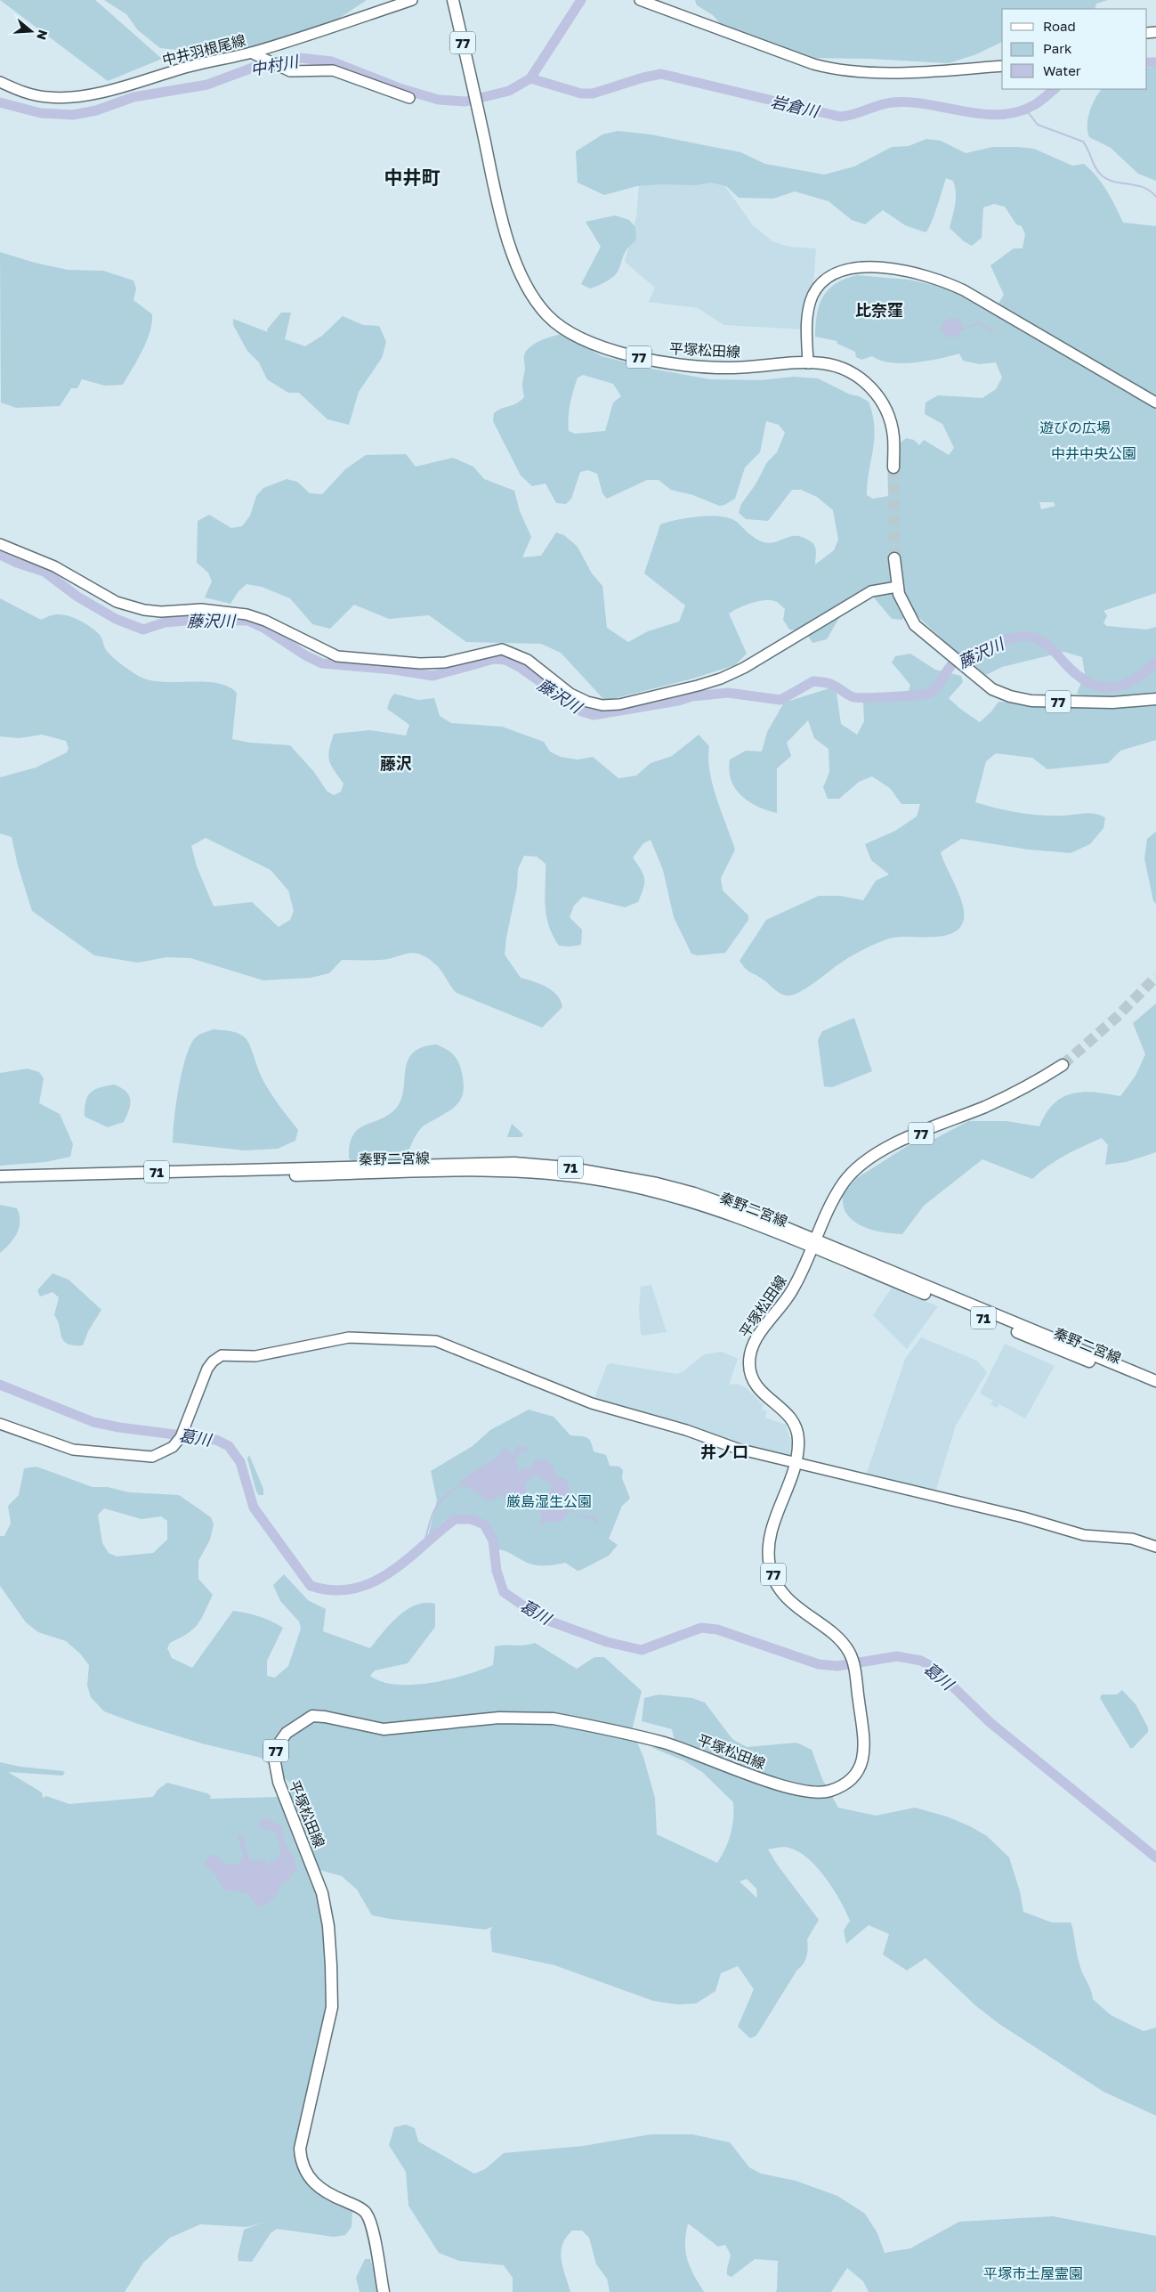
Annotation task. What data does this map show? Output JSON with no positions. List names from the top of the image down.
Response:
{
  "streets": {
    "main road": [
      "77",
      "平塚松田線",
      "秦野二宮線",
      "71"
    ],
    "street": ["中井羽根尾線"]
  },
  "crossings": [
    ["平塚松田線", "秦野二宮線"],
    ["秦野二宮線", "71"]
  ],
  "districts": [
    "中井町",
    "比奈窪",
    "藤沢",
    "井ノ口"
  ],
  "water": [
    "中村川",
    "岩倉川",
    "藤沢川",
    "葛川"
  ],
  "parks": [
    "遊びの広場",
    "中井中央公園",
    "厳島湿生公園",
    "平塚市土屋霊園"
  ],
  "legend": ["Road", "Park", "Water"],
  "north": "right"
}
